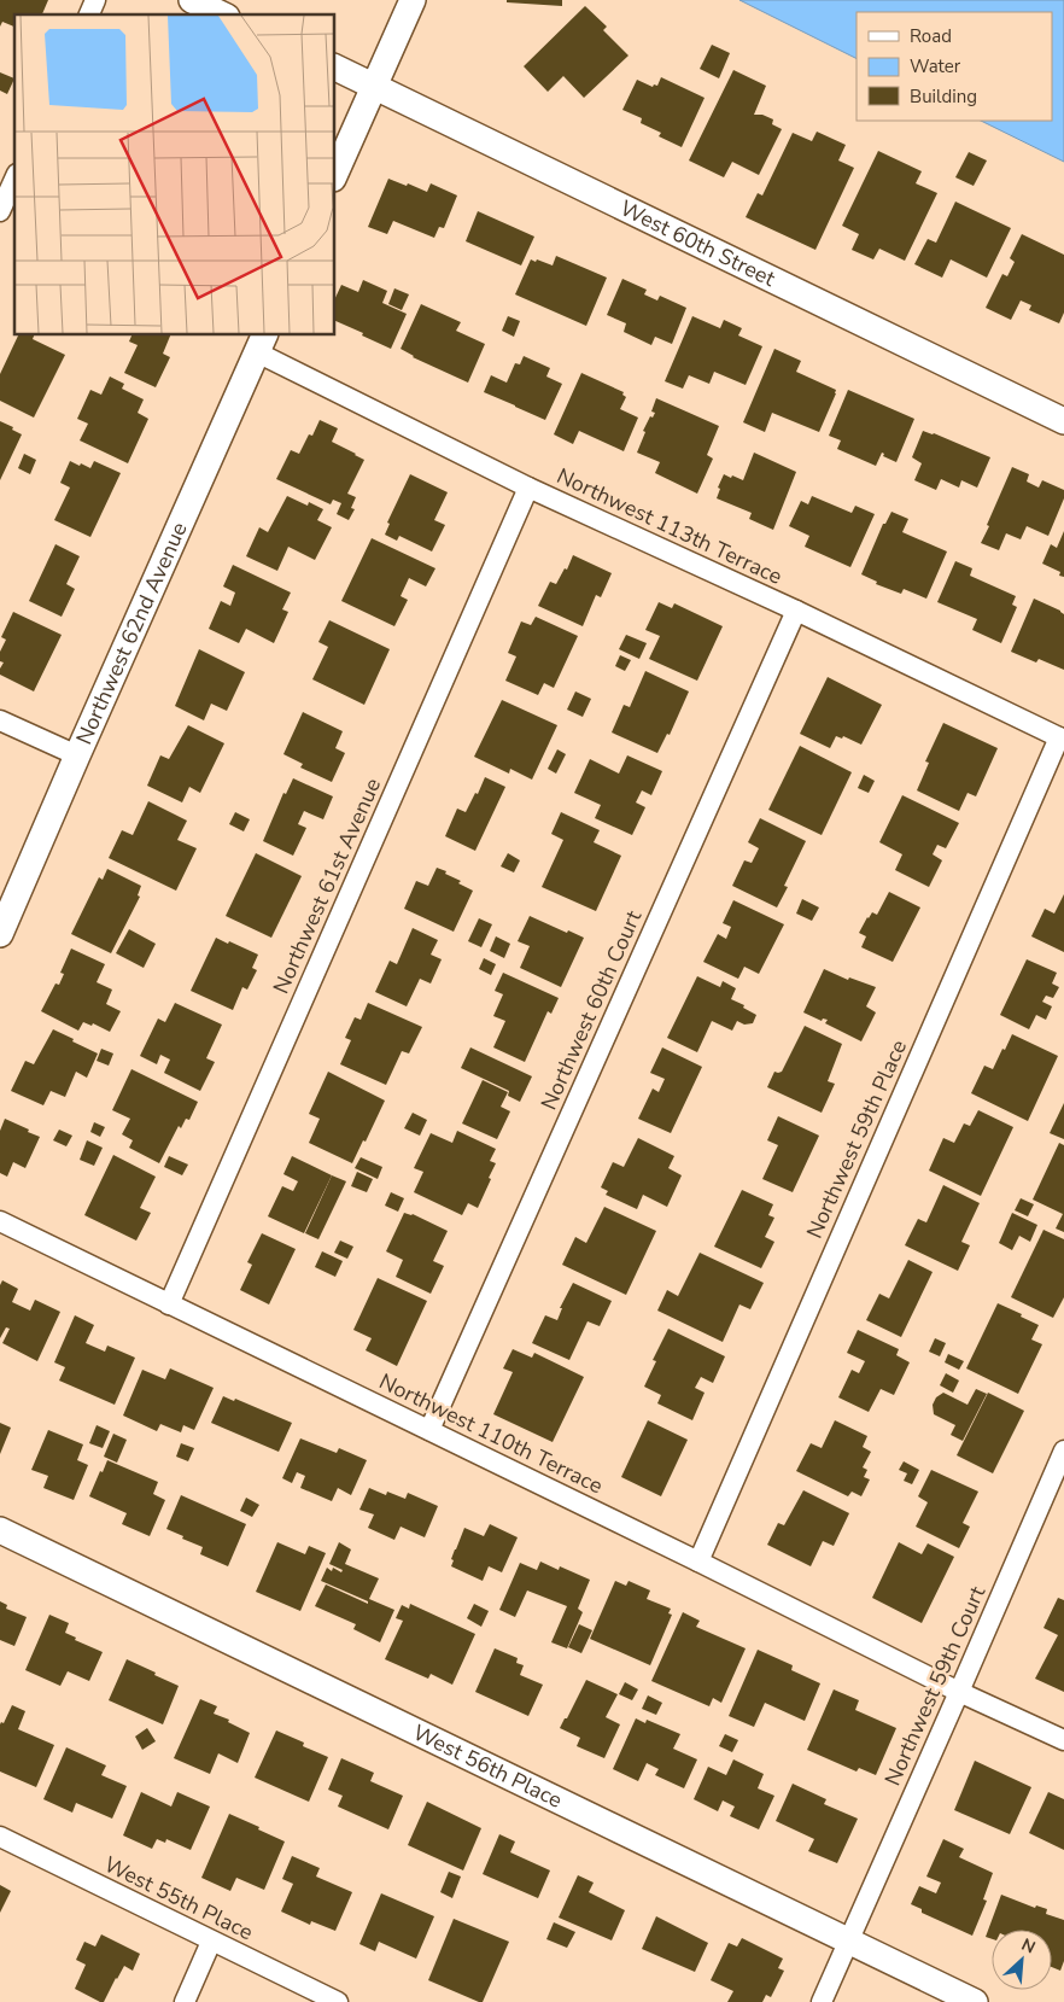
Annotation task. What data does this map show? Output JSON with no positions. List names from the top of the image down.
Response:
{
  "streets": {
    "street": [
      "West 60th Street",
      "Northwest 113th Terrace",
      "Northwest 62nd Avenue",
      "Northwest 61st Avenue",
      "Northwest 60th Court",
      "Northwest 59th Place",
      "Northwest 110th Terrace",
      "Northwest 59th Court",
      "West 56th Place",
      "West 55th Place"
    ]
  },
  "crossings": [
    ["Northwest 113th Terrace", "Northwest 62nd Avenue"],
    ["Northwest 113th Terrace", "Northwest 61st Avenue"],
    ["Northwest 113th Terrace", "Northwest 60th Court"],
    ["Northwest 113th Terrace", "Northwest 59th Place"],
    ["Northwest 61st Avenue", "Northwest 110th Terrace"],
    ["Northwest 60th Court", "Northwest 110th Terrace"],
    ["Northwest 59th Place", "Northwest 110th Terrace"],
    ["Northwest 110th Terrace", "Northwest 59th Court"],
    ["Northwest 59th Court", "West 56th Place"]
  ],
  "legend": ["Road", "Water", "Building"],
  "north": "top right"
}
